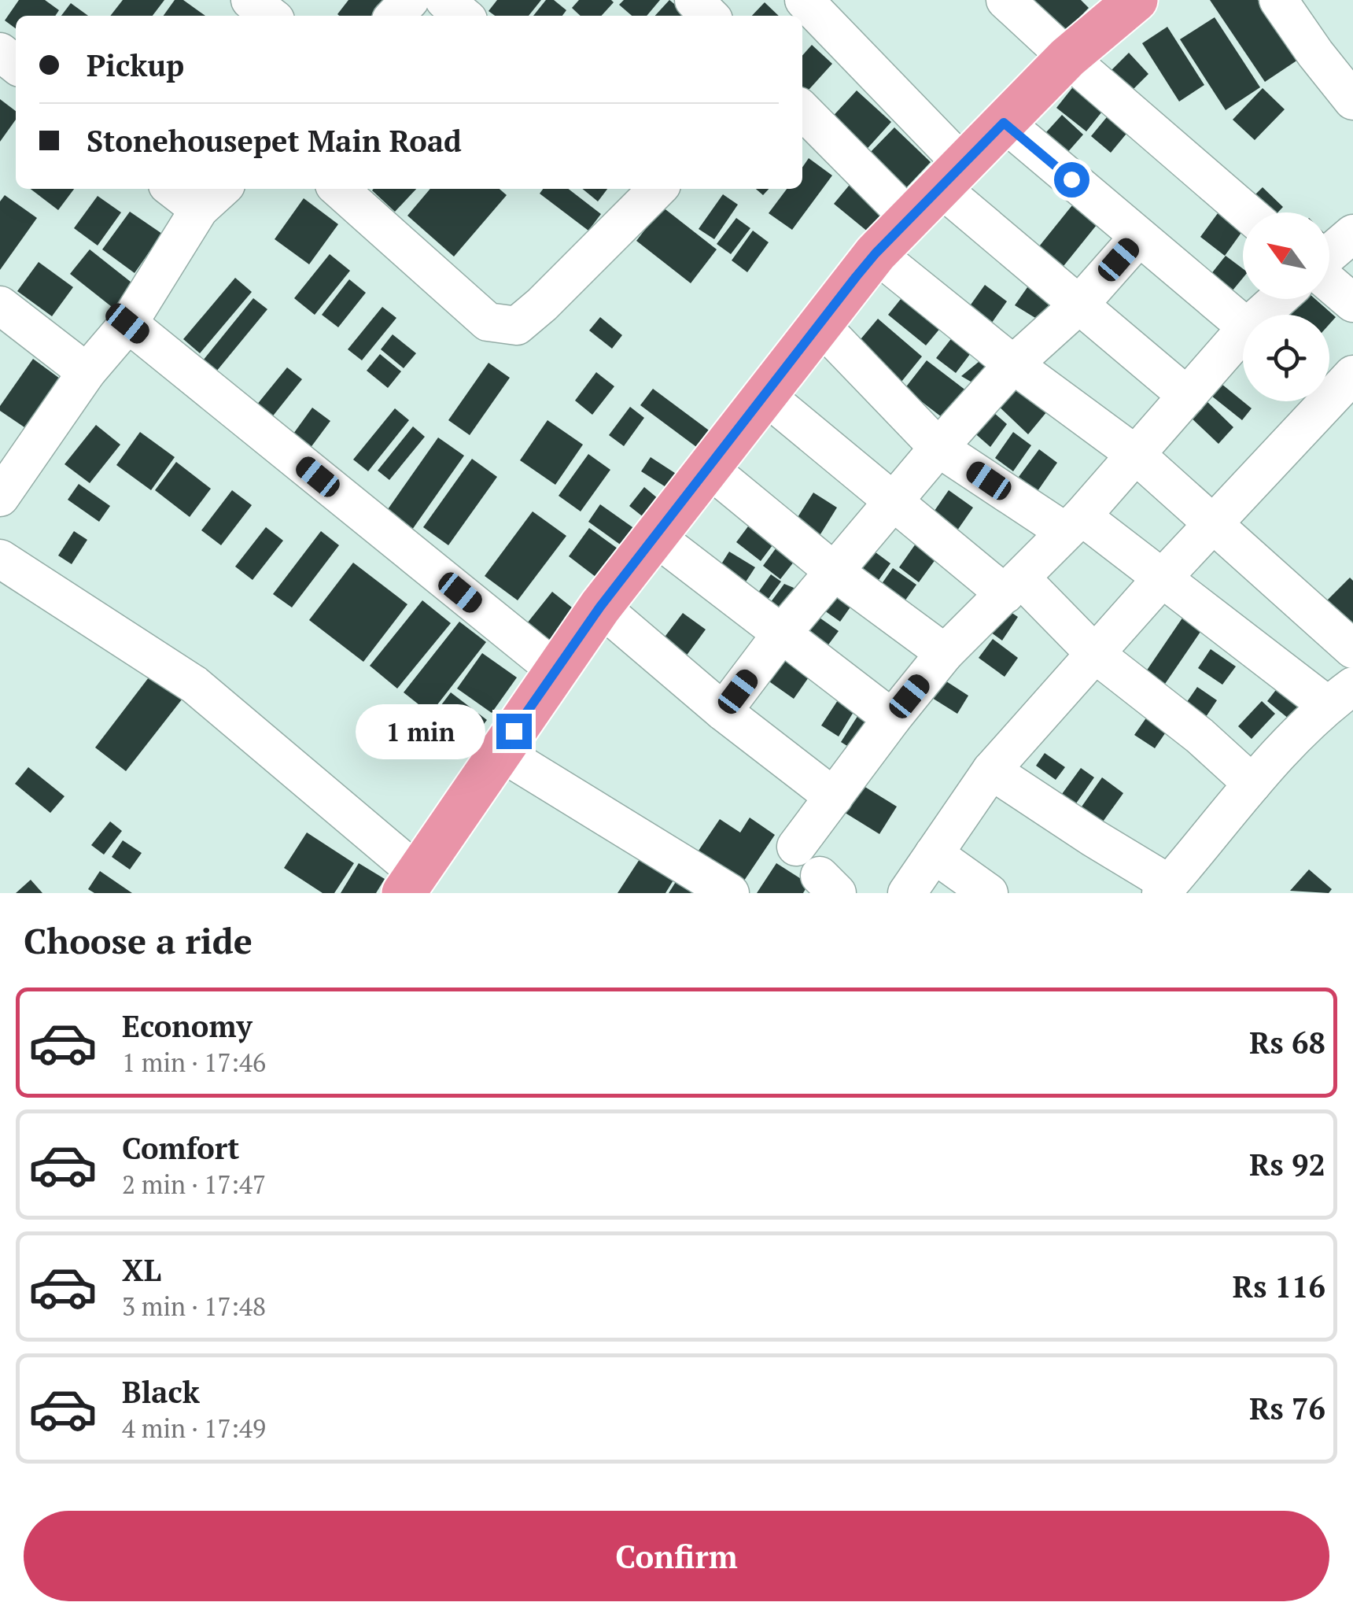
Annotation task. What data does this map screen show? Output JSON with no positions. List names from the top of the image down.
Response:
{
  "north": "top left",
  "page": {
    "banner": ["Pickup", "Stonehousepet Main Road"],
    "bubble": "1 min",
    "heading": "Choose a ride",
    "list": [
      {
        "name": "Economy",
        "note": "1 min · 17:46",
        "value": "Rs 68"
      },
      {
        "name": "Comfort",
        "note": "2 min · 17:47",
        "value": "Rs 92"
      },
      {
        "name": "XL",
        "note": "3 min · 17:48",
        "value": "Rs 116"
      },
      {
        "name": "Black",
        "note": "4 min · 17:49",
        "value": "Rs 76"
      }
    ],
    "buttons": "Confirm"
  }
}
